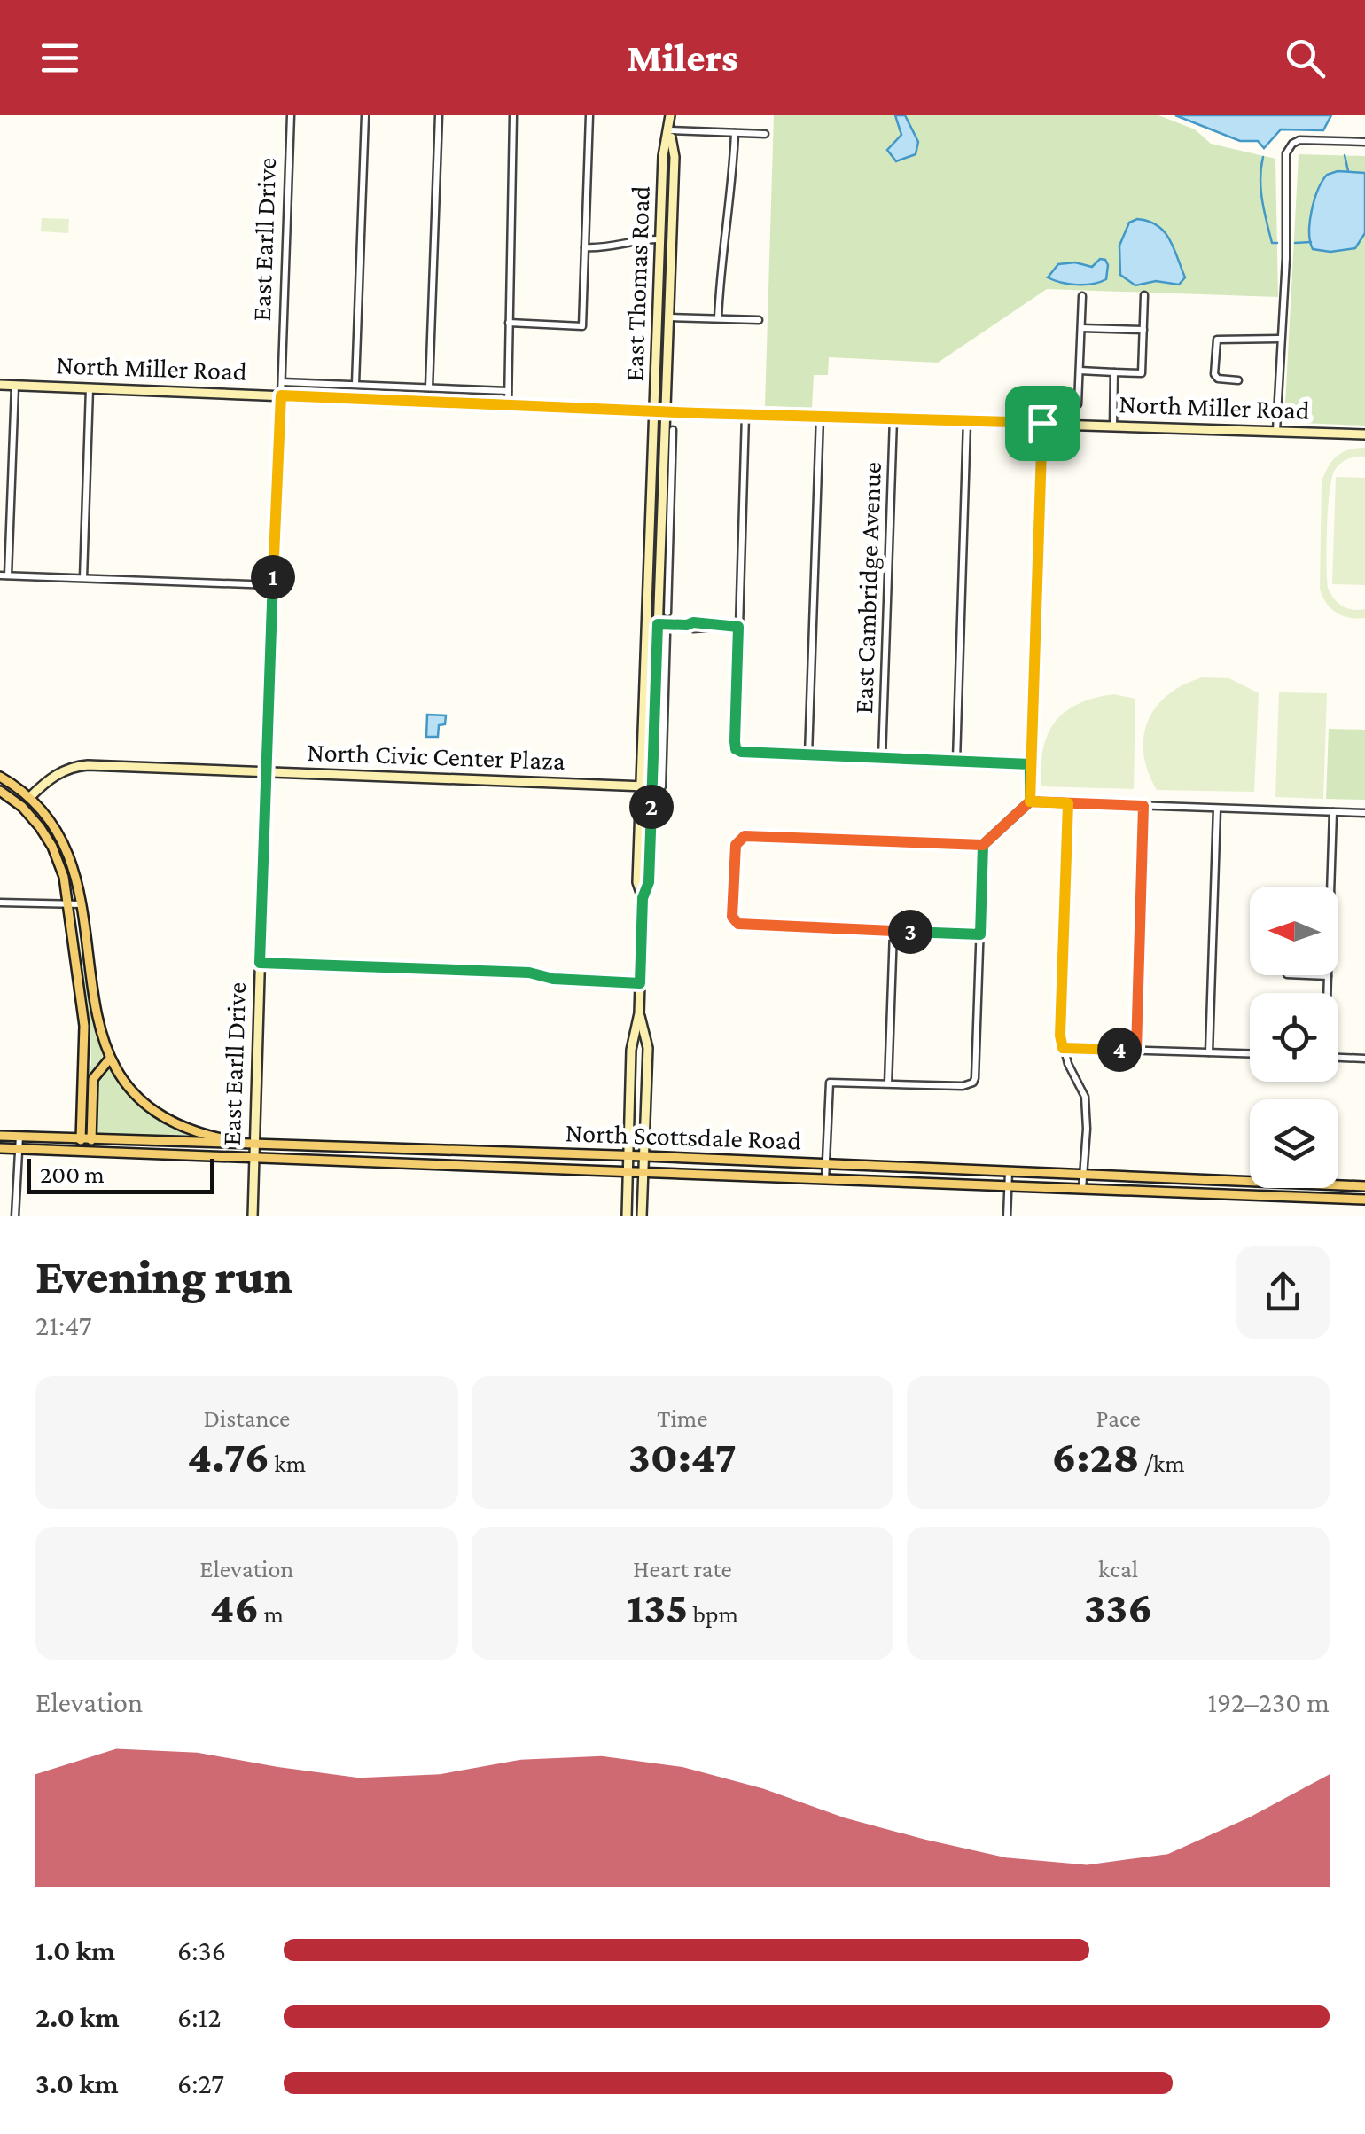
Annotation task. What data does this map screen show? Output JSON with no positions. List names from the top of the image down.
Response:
{
  "streets": {
    "main road": ["North Scottsdale Road"],
    "street": [
      "East Earll Drive",
      "East Thomas Road",
      "North Miller Road",
      "East Cambridge Avenue",
      "North Civic Center Plaza"
    ]
  },
  "crossings": [
    ["East Earll Drive", "North Miller Road"],
    ["East Earll Drive", "North Civic Center Plaza"],
    ["East Earll Drive", "North Scottsdale Road"],
    ["East Thomas Road", "North Miller Road"],
    ["East Thomas Road", "North Civic Center Plaza"],
    ["East Thomas Road", "North Scottsdale Road"],
    ["North Miller Road", "East Cambridge Avenue"]
  ],
  "scale_bar": "200 m",
  "north": "left",
  "page": {
    "header": "Milers",
    "pins": [
      "1",
      "2",
      "3",
      "4"
    ],
    "scale": "200 m",
    "heading": ["Evening run", "21:47"],
    "stats": [
      ["Distance", "4.76 km"],
      ["Time", "30:47"],
      ["Pace", "6:28 /km"],
      ["Elevation", "46 m"],
      ["Heart rate", "135 bpm"],
      ["kcal", "336"]
    ],
    "chart": ["Elevation", "192–230 m"],
    "list": [
      {
        "name": "1.0 km",
        "note": "6:36"
      },
      {
        "name": "2.0 km",
        "note": "6:12"
      },
      {
        "name": "3.0 km",
        "note": "6:27"
      }
    ]
  }
}
